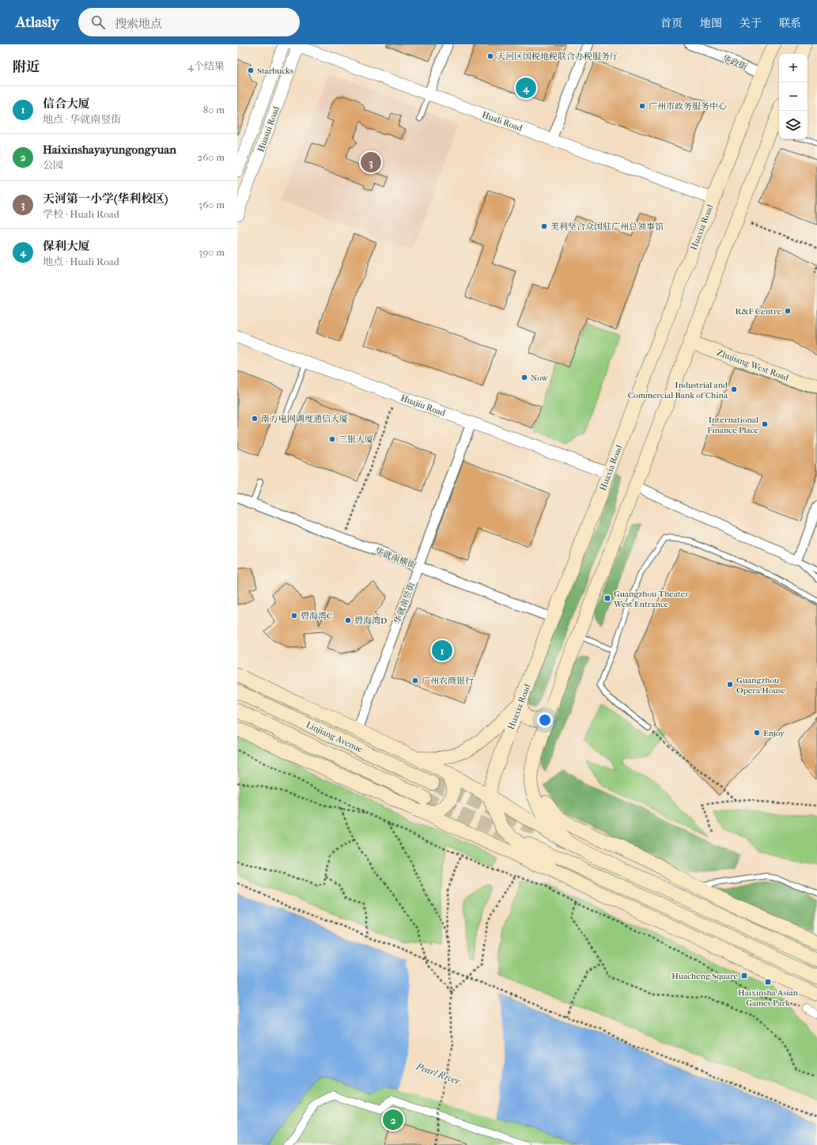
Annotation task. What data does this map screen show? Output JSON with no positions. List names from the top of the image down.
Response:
{
  "streets": {
    "main road": ["Huaxia Road", "Zhujiang West Road", "Linjiang Avenue"],
    "street": [
      "华政街",
      "Huali Road",
      "Huasui Road",
      "Huajiu Road",
      "华就南横街",
      "华就南竖街"
    ]
  },
  "crossings": [
    ["华政街", "Huaxia Road"],
    ["Huali Road", "Huasui Road"],
    ["Huali Road", "Huaxia Road"],
    ["Huaxia Road", "Huajiu Road"],
    ["Huaxia Road", "华就南横街"],
    ["Huajiu Road", "华就南竖街"],
    ["华就南横街", "华就南竖街"]
  ],
  "water": ["Pearl River"],
  "places": {
    "other": [
      "天河区国税地税联合办税服务厅",
      "Starbucks",
      "广州市政务服务中心",
      "美利坚合众国驻广州总领事馆",
      "R&F Centre",
      "Now",
      "Industrial and Commercial Bank of China",
      "南方电网调度通信大厦",
      "International Finance Place",
      "三银大厦",
      "碧海湾C",
      "碧海湾D",
      "广州农商银行",
      "Guangzhou Opera House",
      "Enjoy"
    ],
    "transit": ["Guangzhou Theater West Entrance", "Huacheng Square", "Haixinsha Asian Games Park"]
  },
  "page": {
    "header": "Atlasly",
    "search": "搜索地点",
    "nav": [
      "首页",
      "地图",
      "关于",
      "联系"
    ],
    "heading": ["附近", "4个结果"],
    "map_buttons": ["+", "−"],
    "pins": [
      "4",
      "3",
      "1",
      "2"
    ],
    "list": [
      {
        "mark": "1",
        "name": "信合大厦",
        "note": "地点 · 华就南竖街",
        "value": "80 m"
      },
      {
        "mark": "2",
        "name": "Haixinshayayungongyuan",
        "note": "公园",
        "value": "260 m"
      },
      {
        "mark": "3",
        "name": "天河第一小学(华利校区)",
        "note": "学校 · Huali Road",
        "value": "360 m"
      },
      {
        "mark": "4",
        "name": "保利大厦",
        "note": "地点 · Huali Road",
        "value": "390 m"
      }
    ]
  }
}
